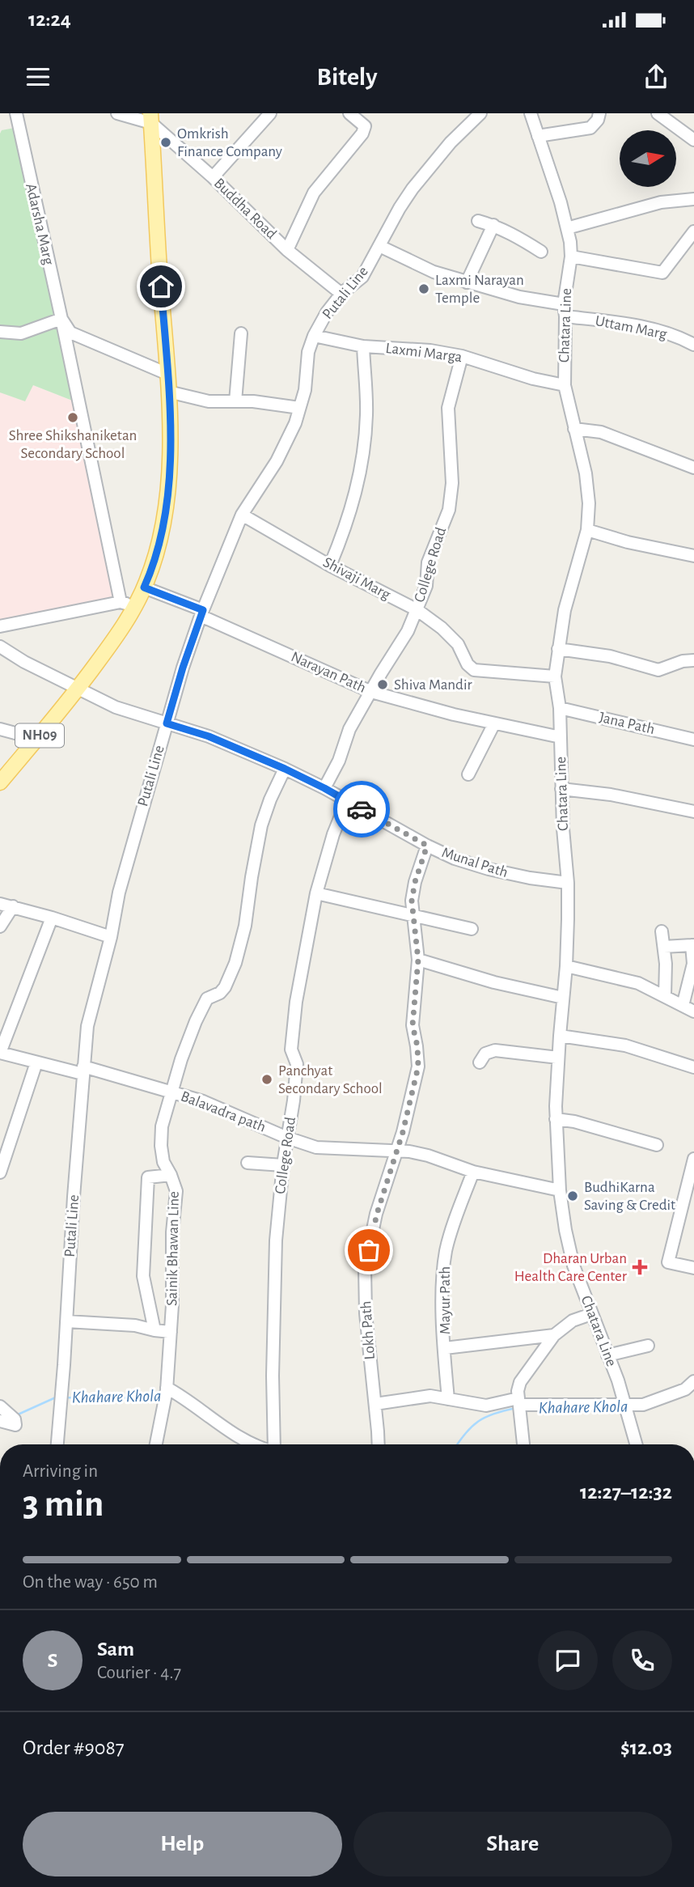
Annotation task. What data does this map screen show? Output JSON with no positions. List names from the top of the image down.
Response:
{
  "streets": {
    "main road": ["NH09"],
    "street": [
      "Buddha Road",
      "Adarsha Marg",
      "Putali Line",
      "Chatara Line",
      "Uttam Marg",
      "Laxmi Marga",
      "College Road",
      "Shivaji Marg",
      "Narayan Path",
      "Jana Path",
      "Munal Path",
      "Balavadra path",
      "Sainik Bhawan Line",
      "Mayur Path",
      "Lokh Path"
    ]
  },
  "crossings": [
    ["Buddha Road", "Putali Line"],
    ["Buddha Road", "NH09"],
    ["Adarsha Marg", "NH09"],
    ["Putali Line", "Laxmi Marga"],
    ["Putali Line", "Shivaji Marg"],
    ["Putali Line", "Narayan Path"],
    ["Putali Line", "Munal Path"],
    ["Putali Line", "Balavadra path"],
    ["Chatara Line", "Uttam Marg"],
    ["Chatara Line", "Laxmi Marga"],
    ["Chatara Line", "Shivaji Marg"],
    ["Chatara Line", "Narayan Path"],
    ["Chatara Line", "Jana Path"],
    ["Chatara Line", "Munal Path"],
    ["Chatara Line", "Balavadra path"],
    ["Laxmi Marga", "College Road"],
    ["College Road", "Shivaji Marg"],
    ["College Road", "Narayan Path"],
    ["College Road", "Munal Path"],
    ["College Road", "Balavadra path"],
    ["Narayan Path", "NH09"],
    ["NH09", "Munal Path"],
    ["Munal Path", "Sainik Bhawan Line"],
    ["Munal Path", "Lokh Path"],
    ["Balavadra path", "Sainik Bhawan Line"],
    ["Balavadra path", "Mayur Path"],
    ["Balavadra path", "Lokh Path"]
  ],
  "water": ["Khahare Khola"],
  "places": {
    "other": [
      "Omkrish Finance Company",
      "Laxmi Narayan Temple",
      "Shree Shikshaniketan Secondary School",
      "Shiva Mandir",
      "Panchyat Secondary School",
      "BudhiKarna Saving & Credit"
    ],
    "health": ["Dharan Urban Health Care Center"]
  },
  "north": "right",
  "page": {
    "status": "12:24",
    "header": "Bitely",
    "heading": ["3 min", "Arriving in", "12:27–12:32"],
    "panel": [
      "Sam",
      "Courier · 4.7",
      "Order #9087",
      "$12.03"
    ],
    "bar": "On the way · 650 m",
    "round": "S",
    "buttons": ["Help", "Share"]
  }
}
